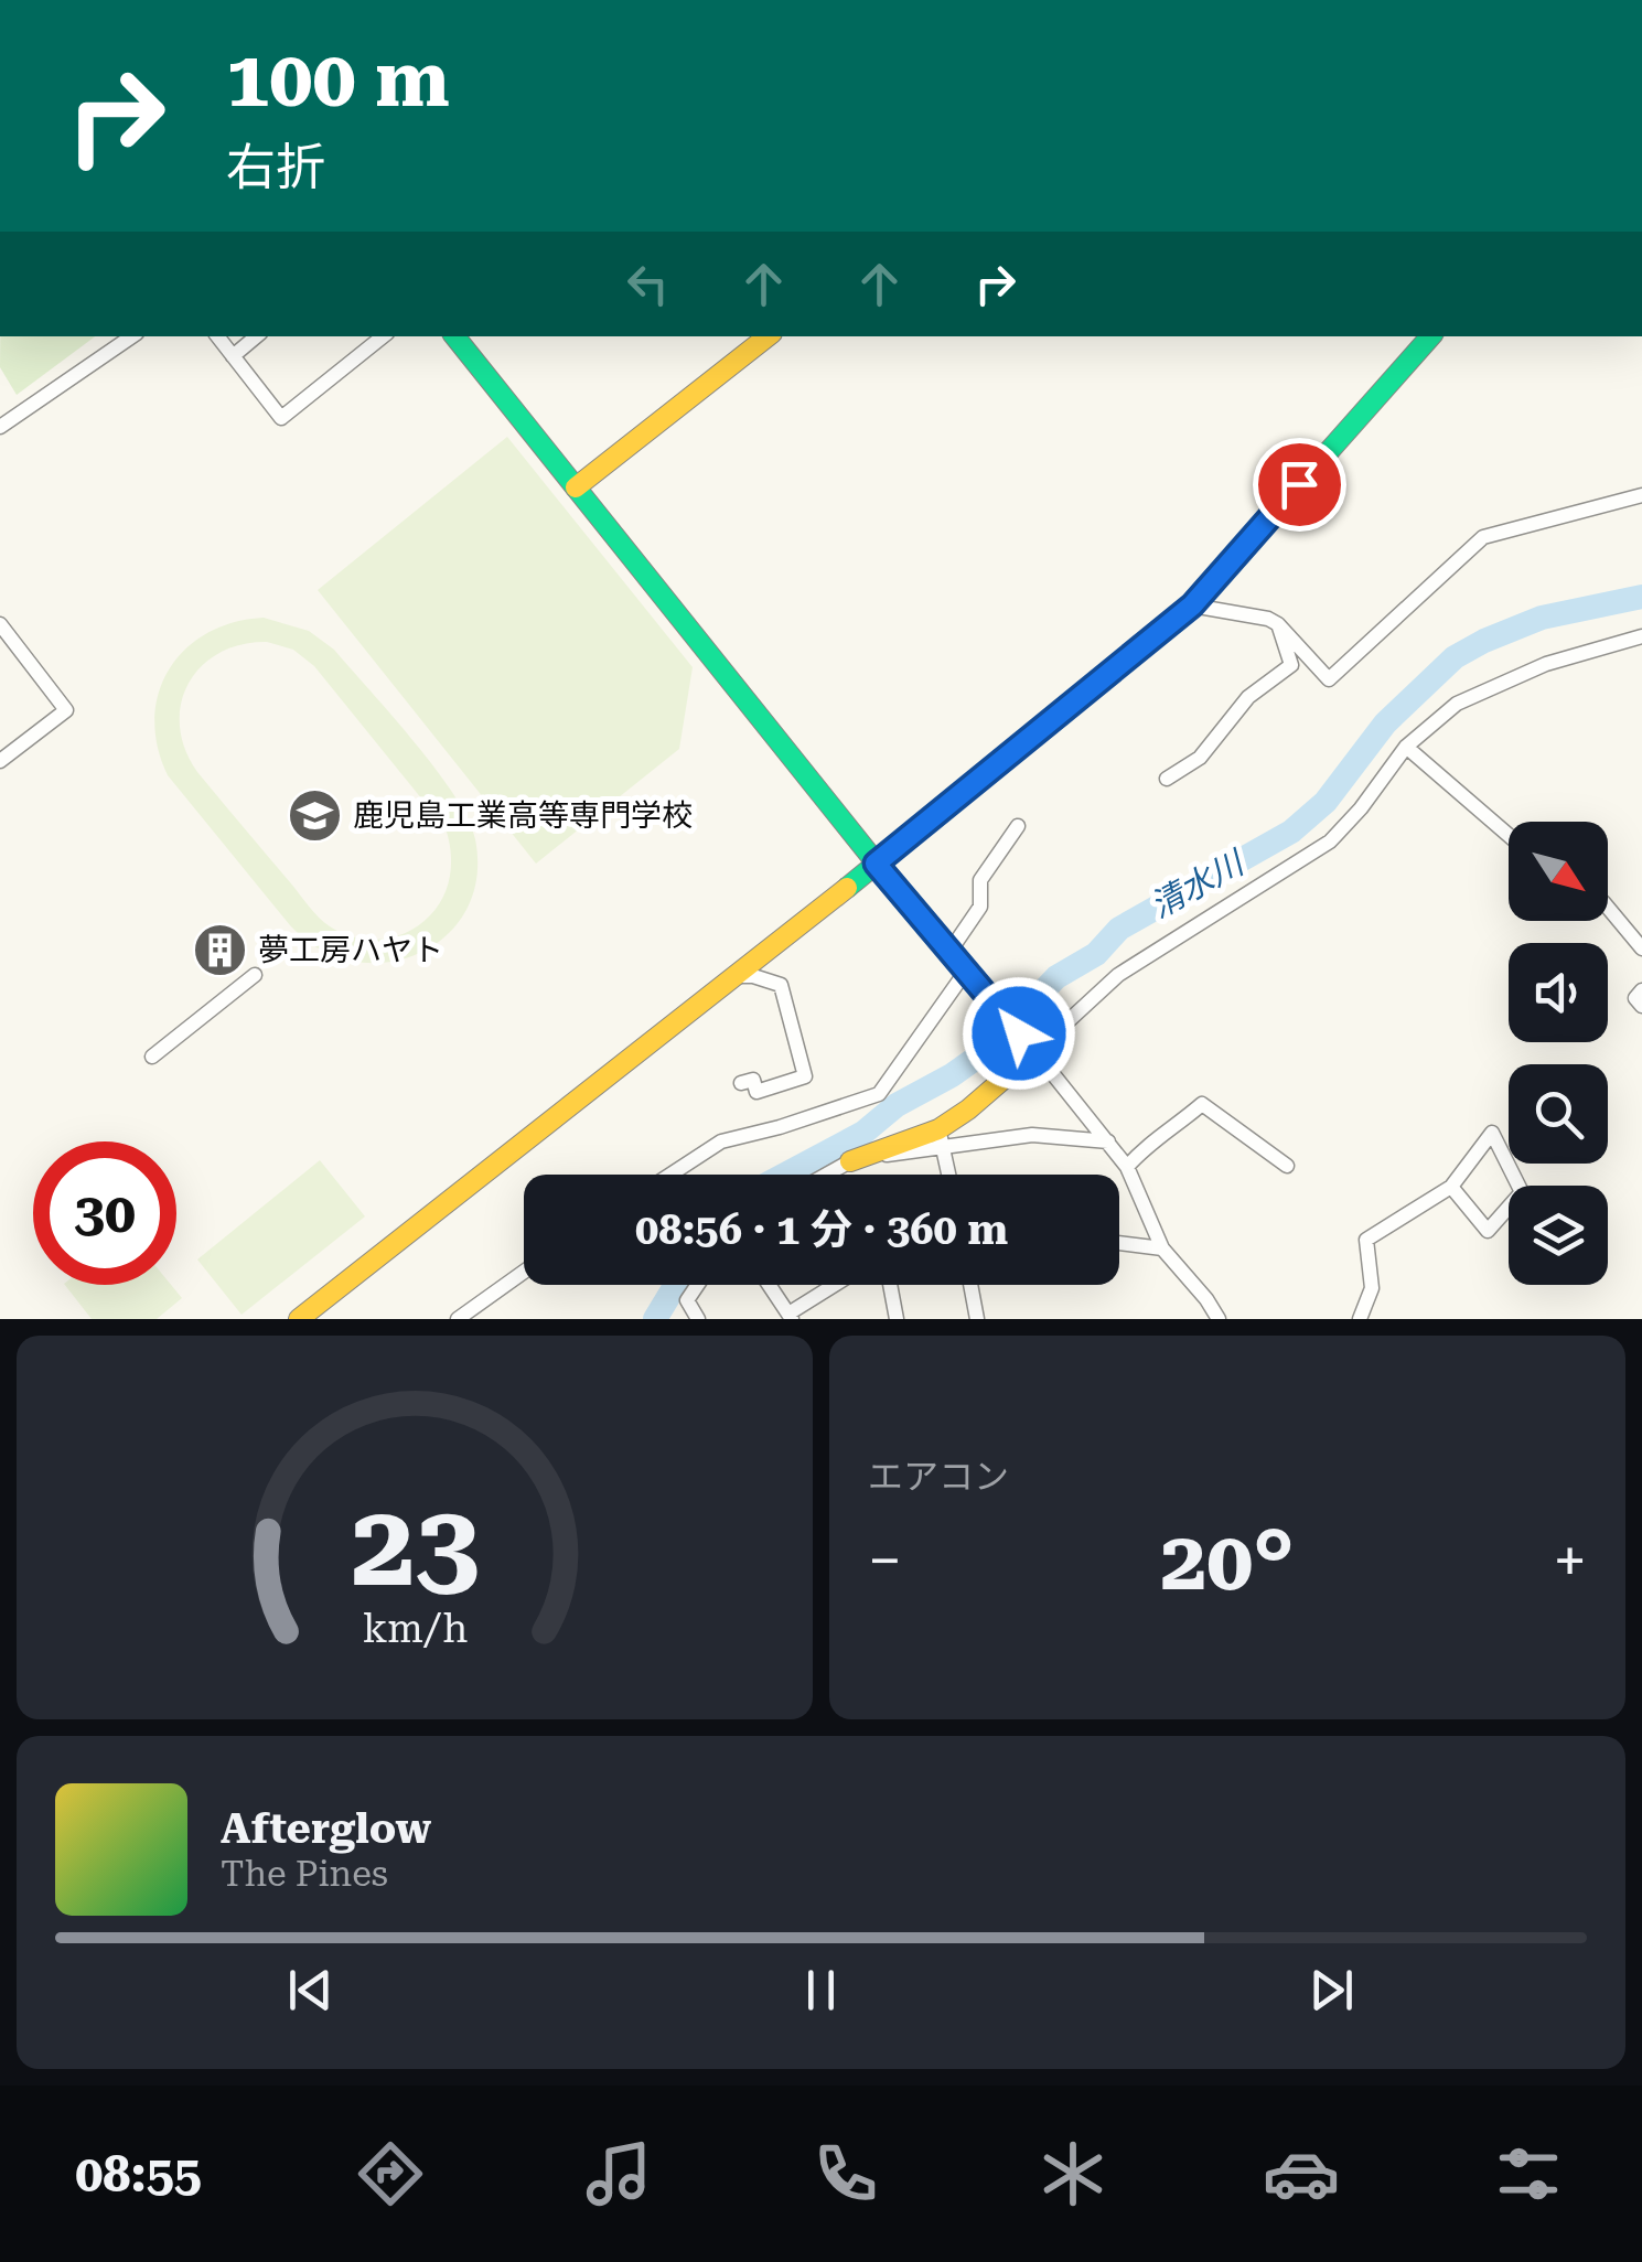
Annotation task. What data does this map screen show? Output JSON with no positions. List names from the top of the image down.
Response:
{
  "water": ["清水川"],
  "places": {
    "school or university": ["鹿児島工業高等専門学校"],
    "building": ["夢工房ハヤト"]
  },
  "north": "bottom right",
  "page": {
    "turn": ["100 m", "右折"],
    "limit": "30",
    "trip": "08:56 · 1 分 · 360 m",
    "tile": "エアコン",
    "heat": ["−", "20°", "+"],
    "song": ["Afterglow", "The Pines"],
    "tabs": "08:55",
    "gauge": ["23", "km/h"]
  }
}
